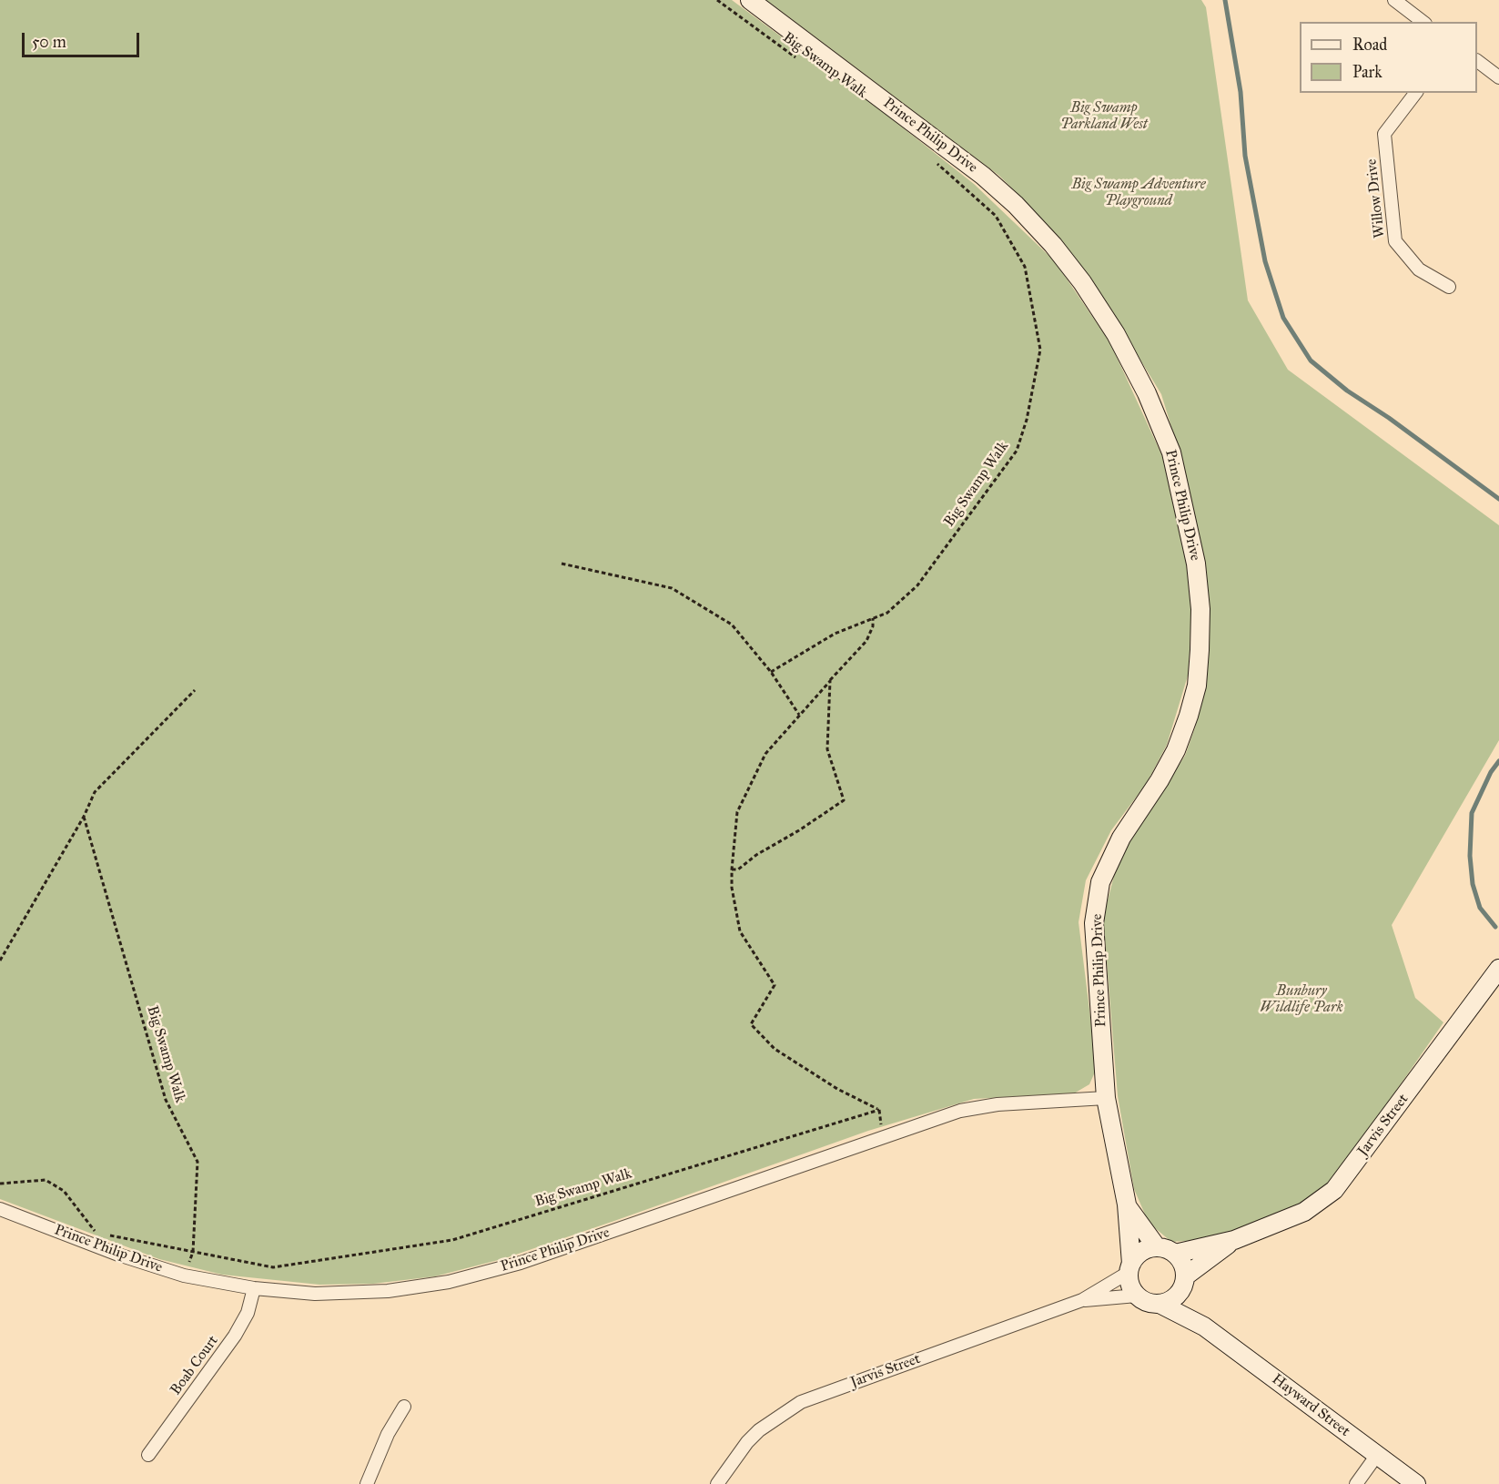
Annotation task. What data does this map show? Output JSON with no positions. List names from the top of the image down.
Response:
{
  "streets": {
    "street": [
      "Prince Philip Drive",
      "Willow Drive",
      "Jarvis Street",
      "Boab Court",
      "Hayward Street"
    ],
    "path": ["Big Swamp Walk"]
  },
  "crossings": [
    ["Prince Philip Drive", "Jarvis Street"],
    ["Prince Philip Drive", "Boab Court"],
    ["Prince Philip Drive", "Hayward Street"],
    ["Jarvis Street", "Hayward Street"]
  ],
  "parks": ["Big Swamp Parkland West", "Big Swamp Adventure Playground", "Bunbury Wildlife Park"],
  "legend": ["Road", "Park"],
  "scale_bar": "50 m"
}
